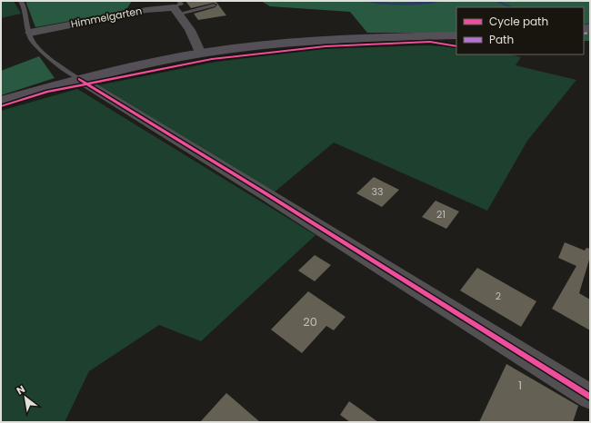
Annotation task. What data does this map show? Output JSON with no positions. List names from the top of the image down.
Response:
{
  "streets": {
    "street": ["Himmelgarten"]
  },
  "house_numbers": [
    "33",
    "21",
    "2",
    "20",
    "1"
  ],
  "legend": ["Cycle path", "Path"],
  "north": "top left"
}
